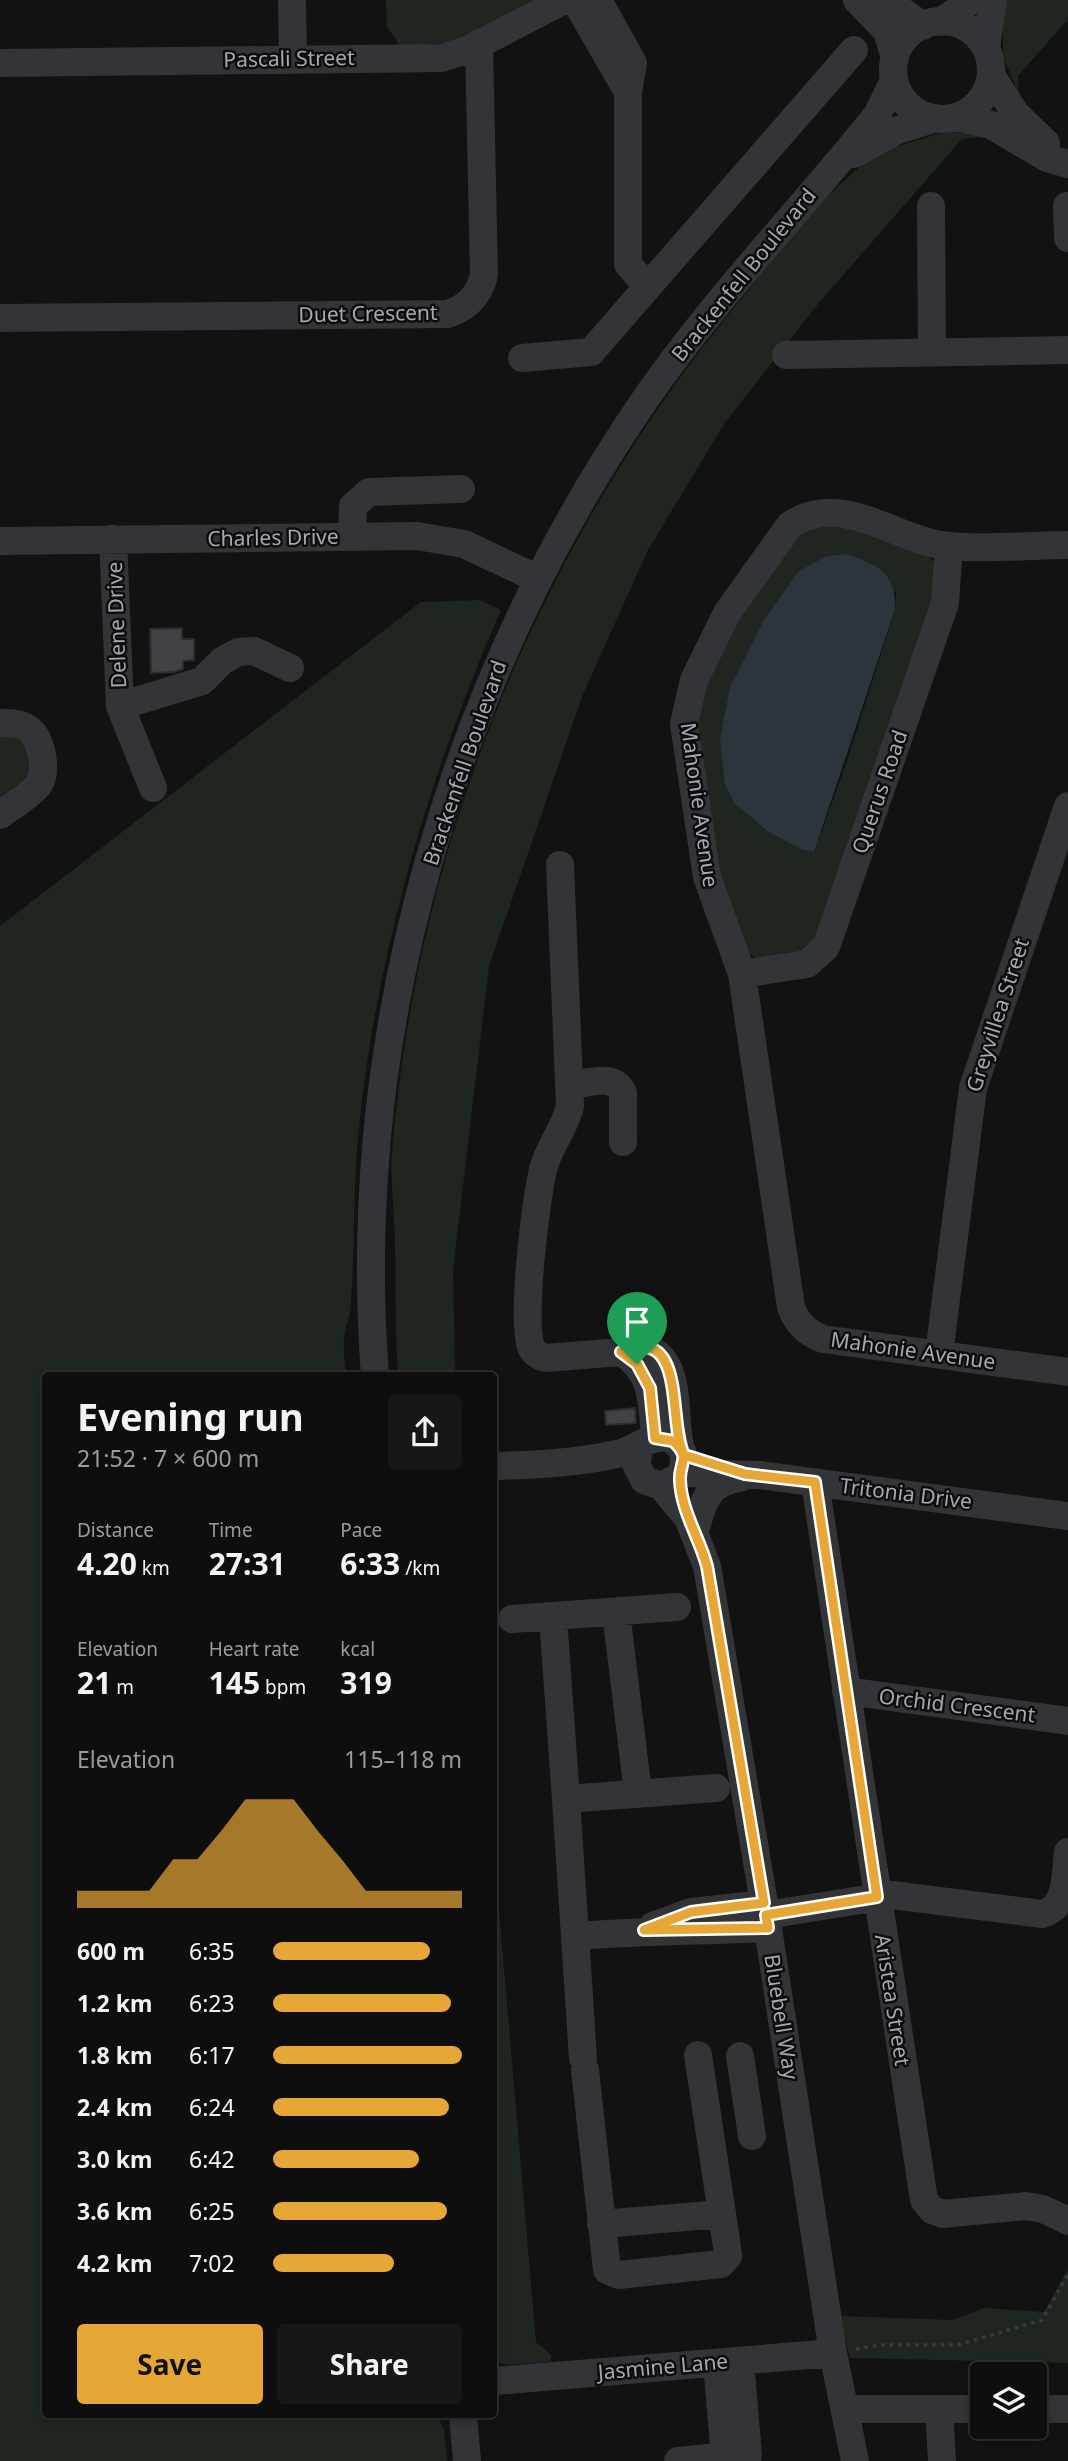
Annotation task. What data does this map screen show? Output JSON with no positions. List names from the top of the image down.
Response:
{
  "streets": {
    "street": [
      "Pascali Street",
      "Brackenfell Boulevard",
      "Duet Crescent",
      "Charles Drive",
      "Delene Drive",
      "Querus Road",
      "Mahonie Avenue",
      "Greyvillea Street",
      "Tritonia Drive",
      "Orchid Crescent",
      "Aristea Street",
      "Bluebell Way",
      "Jasmine Lane"
    ]
  },
  "crossings": [
    ["Pascali Street", "Duet Crescent"],
    ["Brackenfell Boulevard", "Charles Drive"],
    ["Charles Drive", "Delene Drive"],
    ["Querus Road", "Mahonie Avenue"],
    ["Mahonie Avenue", "Greyvillea Street"],
    ["Tritonia Drive", "Aristea Street"],
    ["Orchid Crescent", "Aristea Street"],
    ["Bluebell Way", "Jasmine Lane"]
  ],
  "page": {
    "heading": ["Evening run", "21:52 · 7 × 600 m"],
    "stats": [
      ["Distance", "4.20 km"],
      ["Time", "27:31"],
      ["Pace", "6:33 /km"],
      ["Elevation", "21 m"],
      ["Heart rate", "145 bpm"],
      ["kcal", "319"]
    ],
    "chart": ["Elevation", "115–118 m"],
    "list": [
      {
        "name": "600 m",
        "note": "6:35"
      },
      {
        "name": "1.2 km",
        "note": "6:23"
      },
      {
        "name": "1.8 km",
        "note": "6:17"
      },
      {
        "name": "2.4 km",
        "note": "6:24"
      },
      {
        "name": "3.0 km",
        "note": "6:42"
      },
      {
        "name": "3.6 km",
        "note": "6:25"
      },
      {
        "name": "4.2 km",
        "note": "7:02"
      }
    ],
    "buttons": ["Save", "Share"]
  }
}
